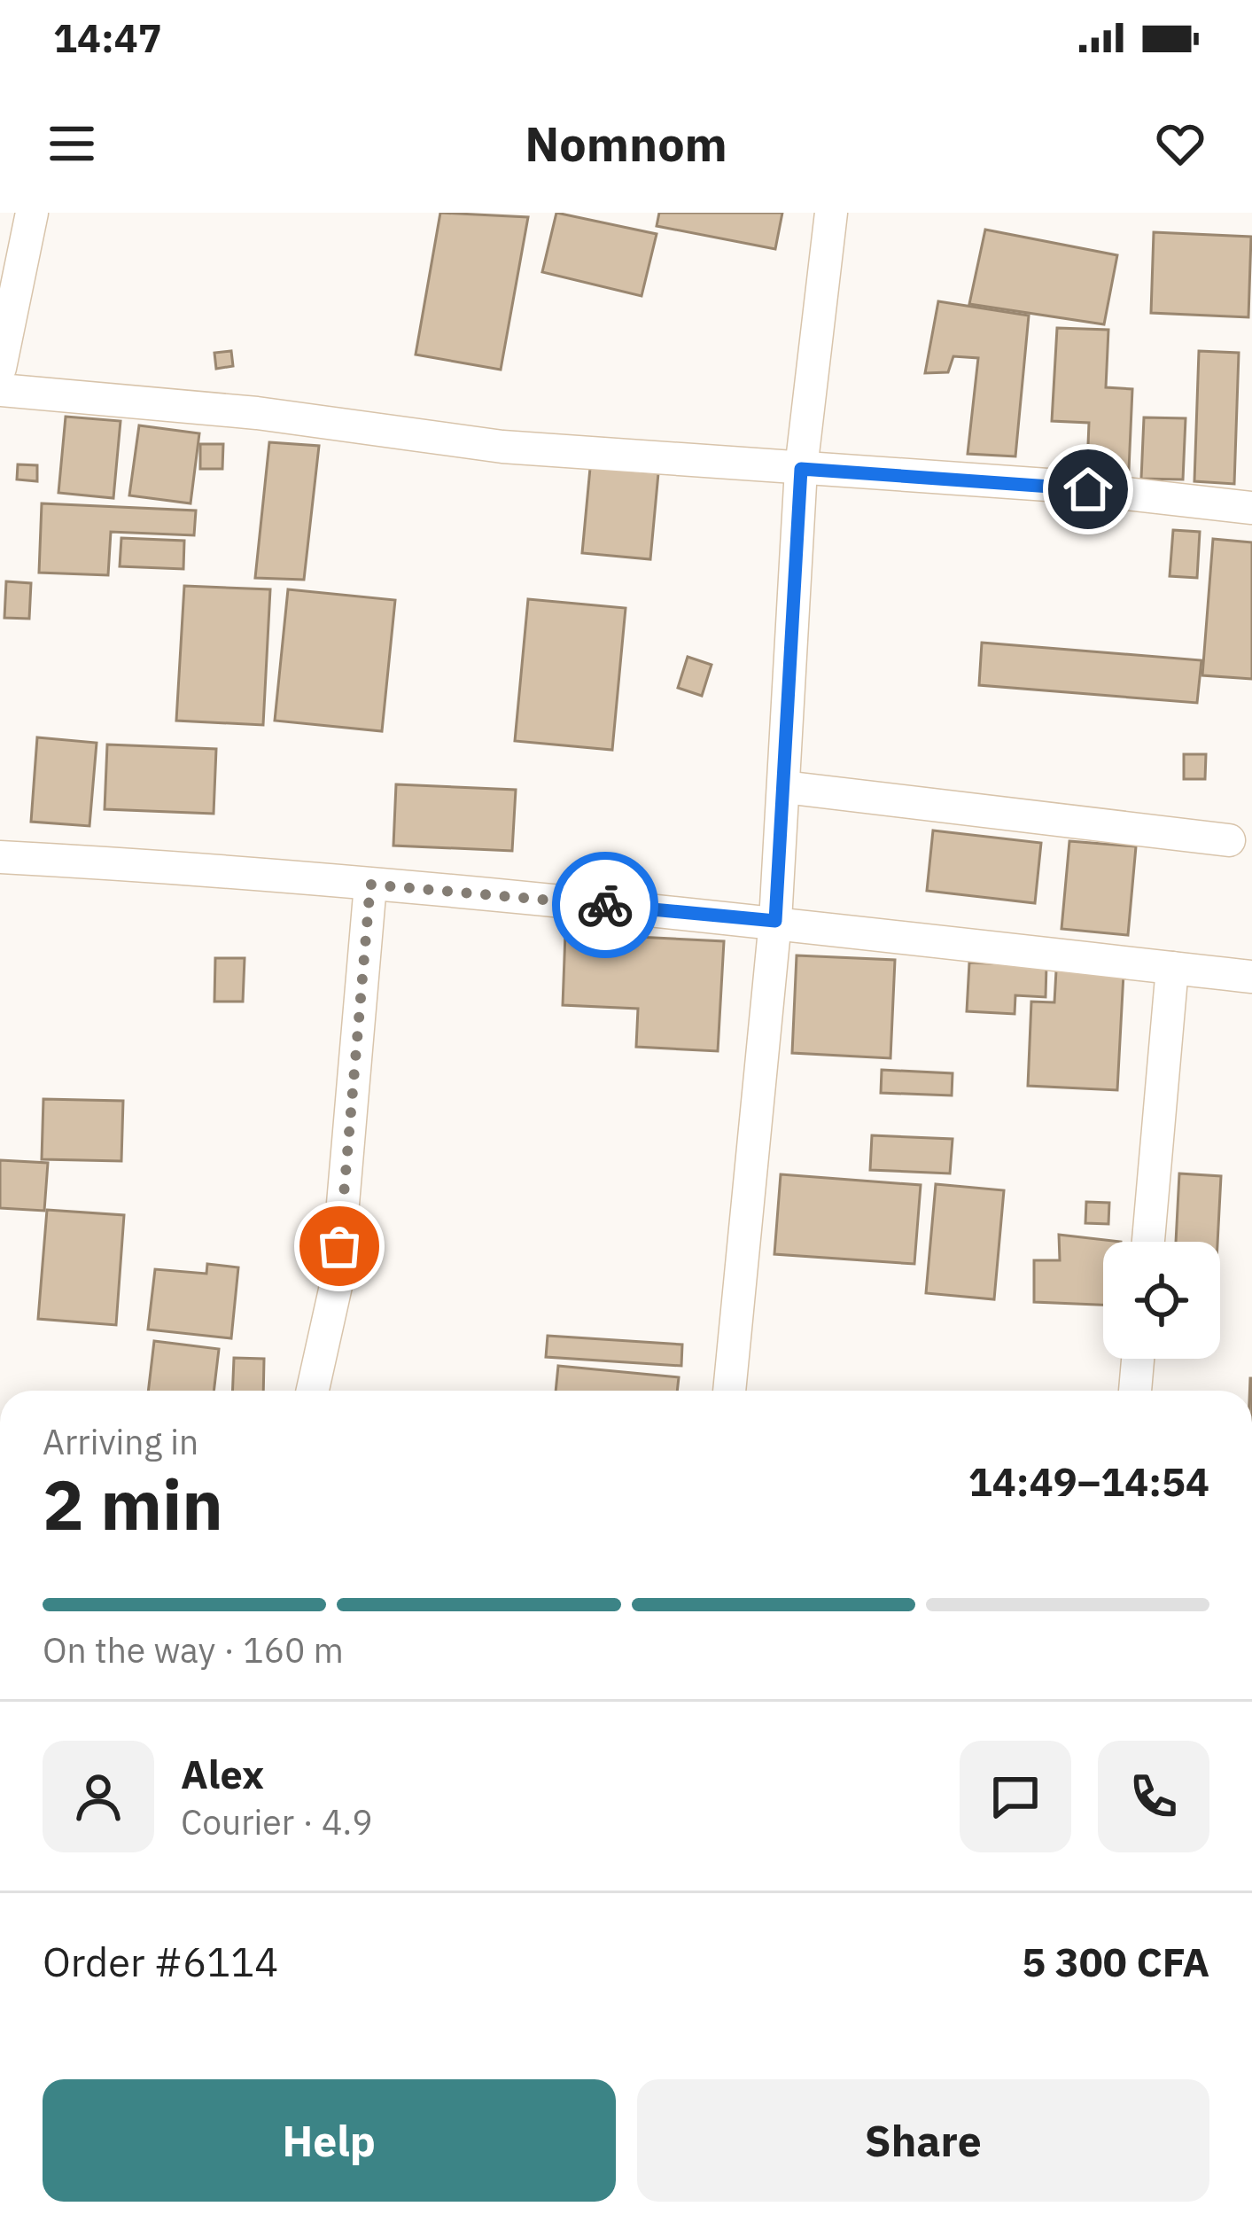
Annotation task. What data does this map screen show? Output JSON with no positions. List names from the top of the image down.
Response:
{
  "page": {
    "status": "14:47",
    "header": "Nomnom",
    "heading": ["2 min", "Arriving in", "14:49–14:54"],
    "panel": [
      "Alex",
      "Courier · 4.9",
      "Order #6114",
      "5 300 CFA"
    ],
    "bar": "On the way · 160 m",
    "buttons": ["Help", "Share"]
  }
}
